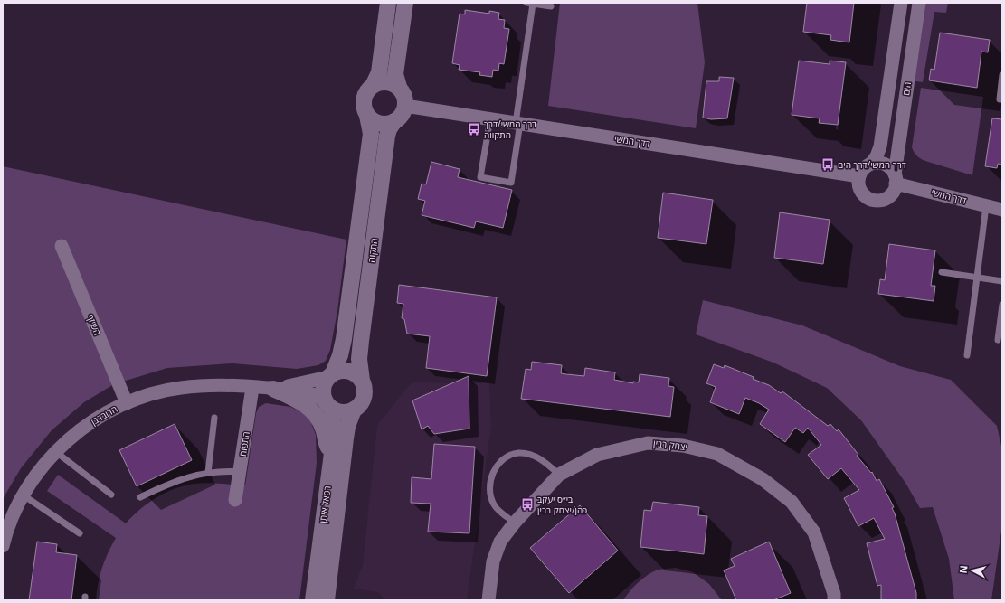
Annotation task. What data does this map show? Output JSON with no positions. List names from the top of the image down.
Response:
{
  "streets": {
    "street": [
      "הים",
      "דדך המשי",
      "דרך המשי",
      "התקוה",
      "השיזף",
      "הדובדבן",
      "התפוח",
      "יצחק רבין",
      "רפאל איתן"
    ]
  },
  "crossings": [
    ["הים", "דדך המשי"],
    ["הים", "דרך המשי"],
    ["דדך המשי", "דרך המשי"],
    ["דדך המשי", "התקוה"],
    ["התקוה", "הדובדבן"],
    ["התקוה", "רפאל איתן"],
    ["השיזף", "הדובדבן"],
    ["הדובדבן", "התפוח"],
    ["הדובדבן", "רפאל איתן"]
  ],
  "places": {
    "bus stop": ["דרך המשי/דרך התקווה", "דרך המשי/דרך הים", "בי״ס יעקב כהן/יצחק רבין"]
  },
  "north": "left"
}
